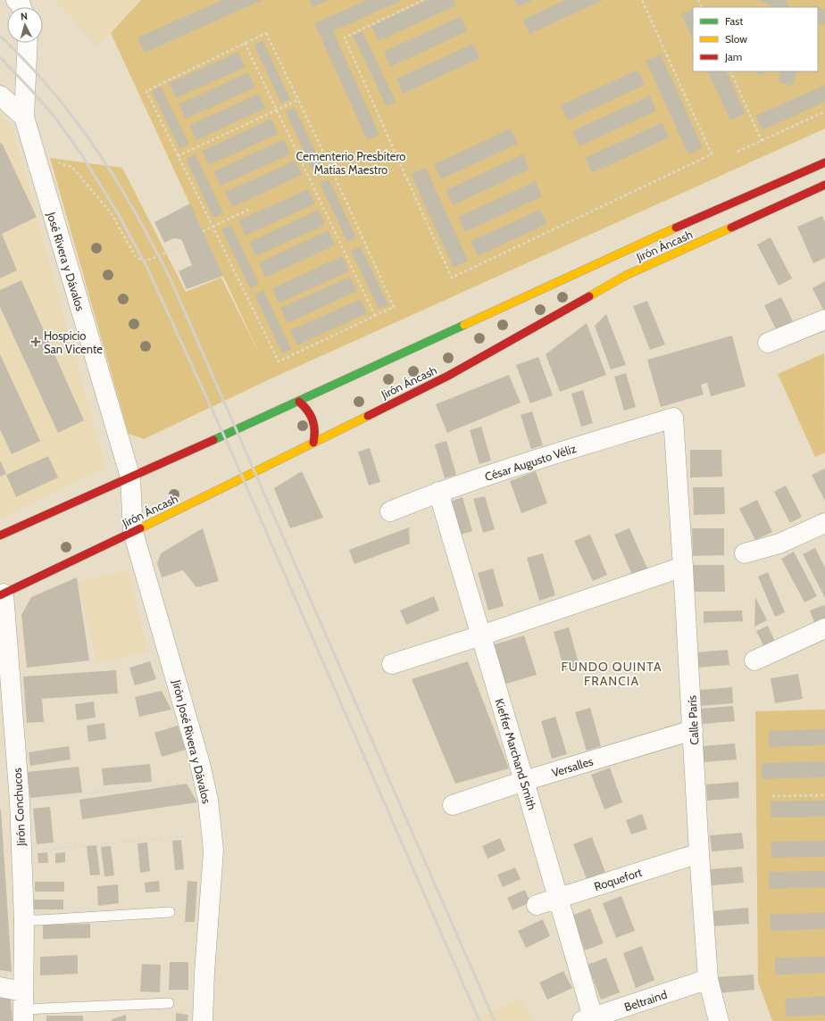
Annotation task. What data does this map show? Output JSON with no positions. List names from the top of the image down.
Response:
{
  "streets": {
    "main road": ["Jirón Áncash"],
    "street": [
      "José Rivera y Dávalos",
      "César Augusto Véliz",
      "Calle París",
      "Jirón José Rivera y Dávalos",
      "Kieffer Marchand Smith",
      "Versalles",
      "Jirón Conchucos",
      "Roquefort",
      "Beltraind"
    ]
  },
  "crossings": [
    ["Jirón Áncash", "José Rivera y Dávalos"],
    ["Jirón Áncash", "Jirón José Rivera y Dávalos"],
    ["Jirón Áncash", "Jirón Conchucos"],
    ["José Rivera y Dávalos", "Jirón José Rivera y Dávalos"],
    ["César Augusto Véliz", "Calle París"],
    ["César Augusto Véliz", "Kieffer Marchand Smith"],
    ["Calle París", "Versalles"],
    ["Calle París", "Roquefort"],
    ["Calle París", "Beltraind"],
    ["Kieffer Marchand Smith", "Versalles"],
    ["Kieffer Marchand Smith", "Roquefort"],
    ["Kieffer Marchand Smith", "Beltraind"]
  ],
  "districts": ["FUNDO QUINTA FRANCIA"],
  "parks": ["Cementerio Presbítero Matías Maestro"],
  "places": {
    "health": ["Hospicio San Vicente"]
  },
  "legend": ["Fast", "Slow", "Jam"],
  "north": "top"
}
